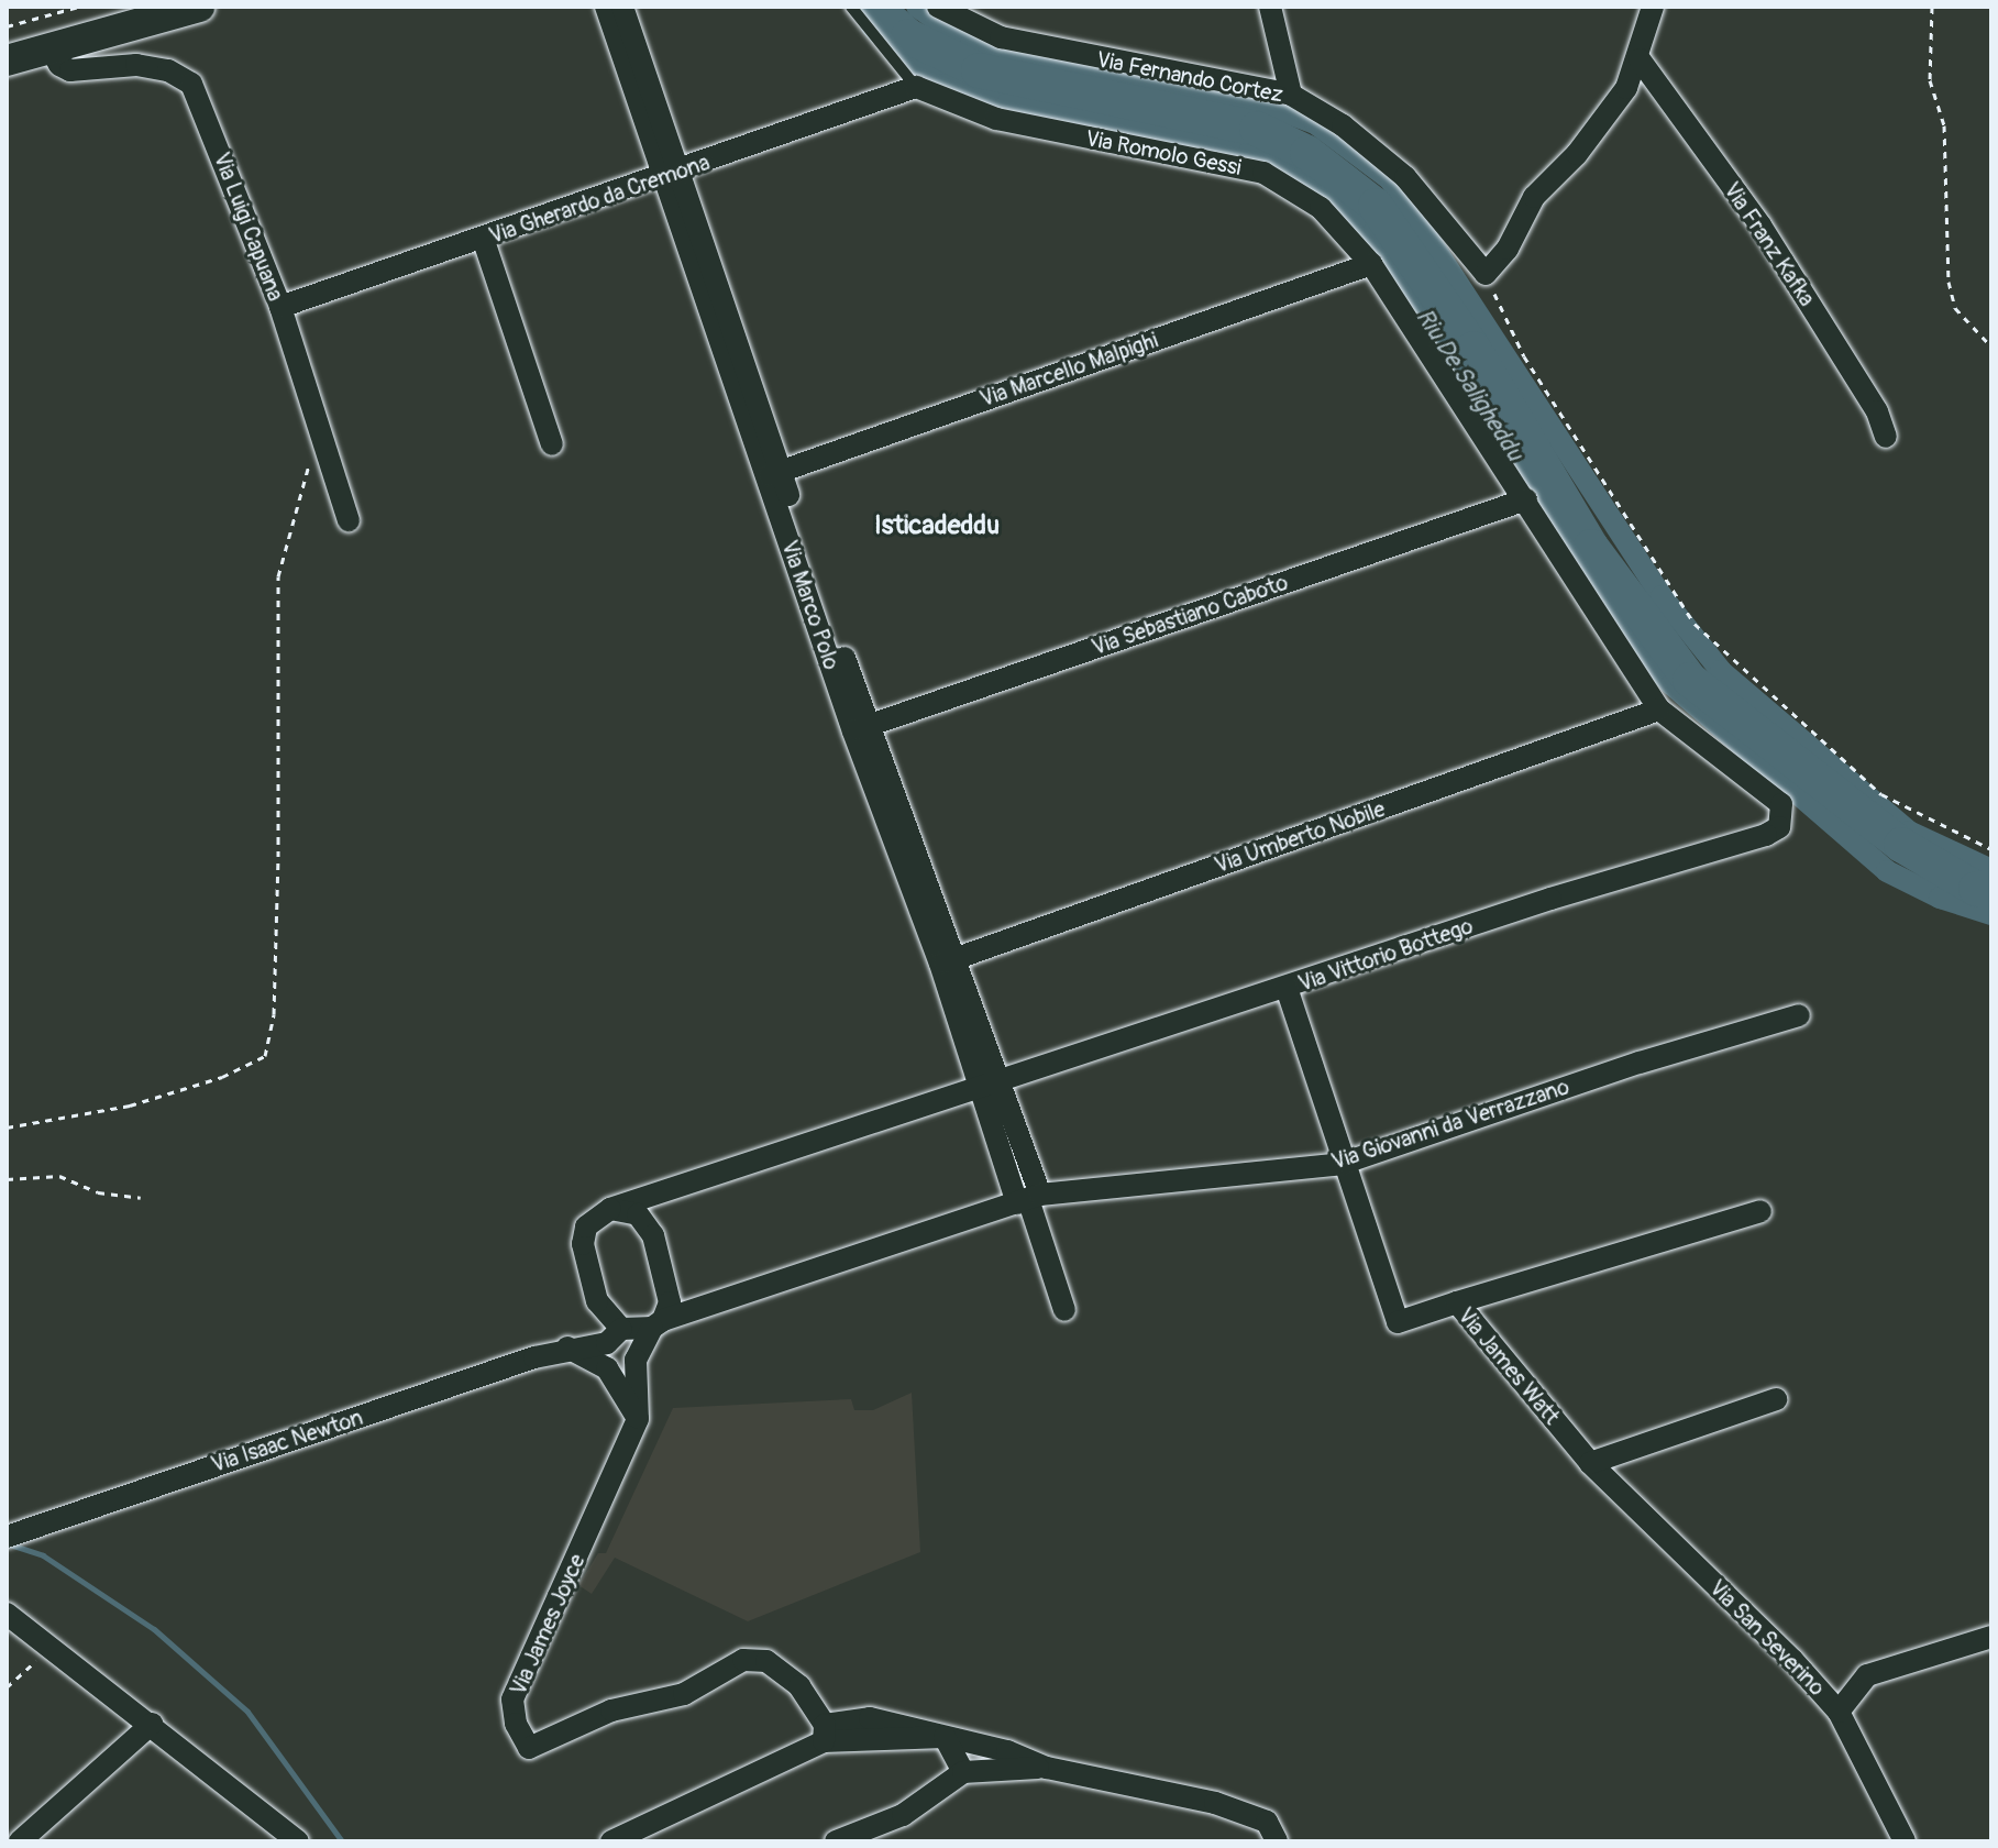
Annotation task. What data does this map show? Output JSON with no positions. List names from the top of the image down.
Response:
{
  "streets": {
    "street": [
      "Via Fernando Cortez",
      "Via Romolo Gessi",
      "Via Gherardo da Cremona",
      "Via Luigi Capuana",
      "Via Franz Kafka",
      "Via Marcello Malpighi",
      "Via Marco Polo",
      "Via Sebastiano Caboto",
      "Via Umberto Nobile",
      "Via Vittorio Bottego",
      "Via Giovanni da Verrazzano",
      "Via James Watt",
      "Via Isaac Newton",
      "Via James Joyce",
      "Via San Severino"
    ]
  },
  "crossings": [
    ["Via Romolo Gessi", "Via Gherardo da Cremona"],
    ["Via Romolo Gessi", "Via Marcello Malpighi"],
    ["Via Romolo Gessi", "Via Sebastiano Caboto"],
    ["Via Romolo Gessi", "Via Umberto Nobile"],
    ["Via Romolo Gessi", "Via Vittorio Bottego"],
    ["Via Gherardo da Cremona", "Via Luigi Capuana"],
    ["Via Gherardo da Cremona", "Via Marco Polo"],
    ["Via Marcello Malpighi", "Via Marco Polo"],
    ["Via Marco Polo", "Via Sebastiano Caboto"],
    ["Via Marco Polo", "Via Umberto Nobile"],
    ["Via Marco Polo", "Via Vittorio Bottego"],
    ["Via Marco Polo", "Via Giovanni da Verrazzano"],
    ["Via Vittorio Bottego", "Via Giovanni da Verrazzano"],
    ["Via Vittorio Bottego", "Via James Watt"],
    ["Via Vittorio Bottego", "Via Isaac Newton"],
    ["Via Vittorio Bottego", "Via James Joyce"],
    ["Via Giovanni da Verrazzano", "Via James Watt"],
    ["Via Giovanni da Verrazzano", "Via Isaac Newton"],
    ["Via Giovanni da Verrazzano", "Via James Joyce"],
    ["Via James Watt", "Via San Severino"],
    ["Via Isaac Newton", "Via James Joyce"]
  ],
  "districts": ["Isticadeddu"],
  "water": ["Riu De Saligheddu"]
}
